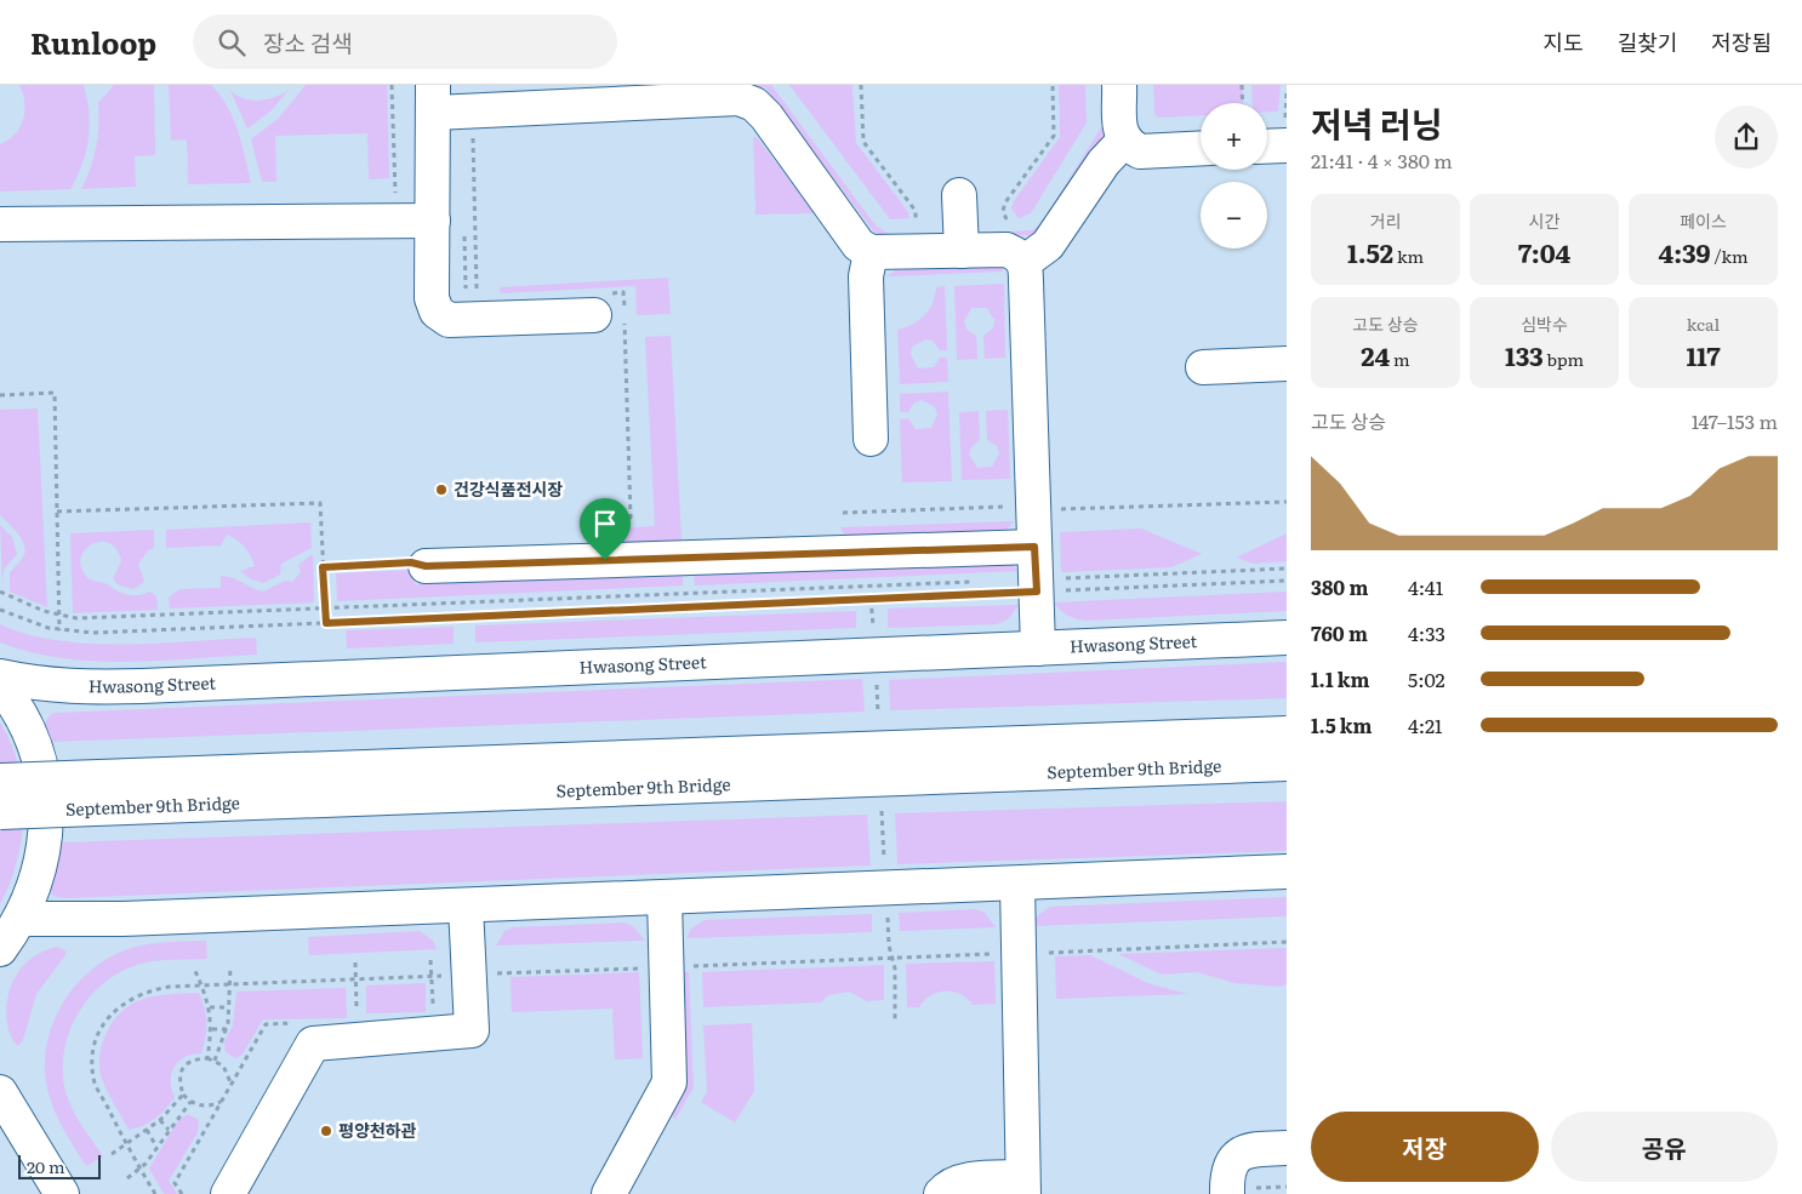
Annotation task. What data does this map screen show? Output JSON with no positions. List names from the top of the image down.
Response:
{
  "streets": {
    "main road": ["Hwasong Street", "September 9th Bridge"]
  },
  "places": ["건강식품전시장", "평양천하관"],
  "scale_bar": "20 m",
  "page": {
    "header": "Runloop",
    "search": "장소 검색",
    "nav": ["지도", "길찾기", "저장됨"],
    "heading": ["저녁 러닝", "21:41 · 4 × 380 m"],
    "map_buttons": ["+", "−"],
    "stats": [
      ["거리", "1.52 km"],
      ["시간", "7:04"],
      ["페이스", "4:39 /km"],
      ["고도 상승", "24 m"],
      ["심박수", "133 bpm"],
      ["kcal", "117"]
    ],
    "chart": ["고도 상승", "147–153 m"],
    "list": [
      {
        "name": "380 m",
        "note": "4:41"
      },
      {
        "name": "760 m",
        "note": "4:33"
      },
      {
        "name": "1.1 km",
        "note": "5:02"
      },
      {
        "name": "1.5 km",
        "note": "4:21"
      }
    ],
    "buttons": ["저장", "공유"],
    "scale": "20 m"
  }
}
